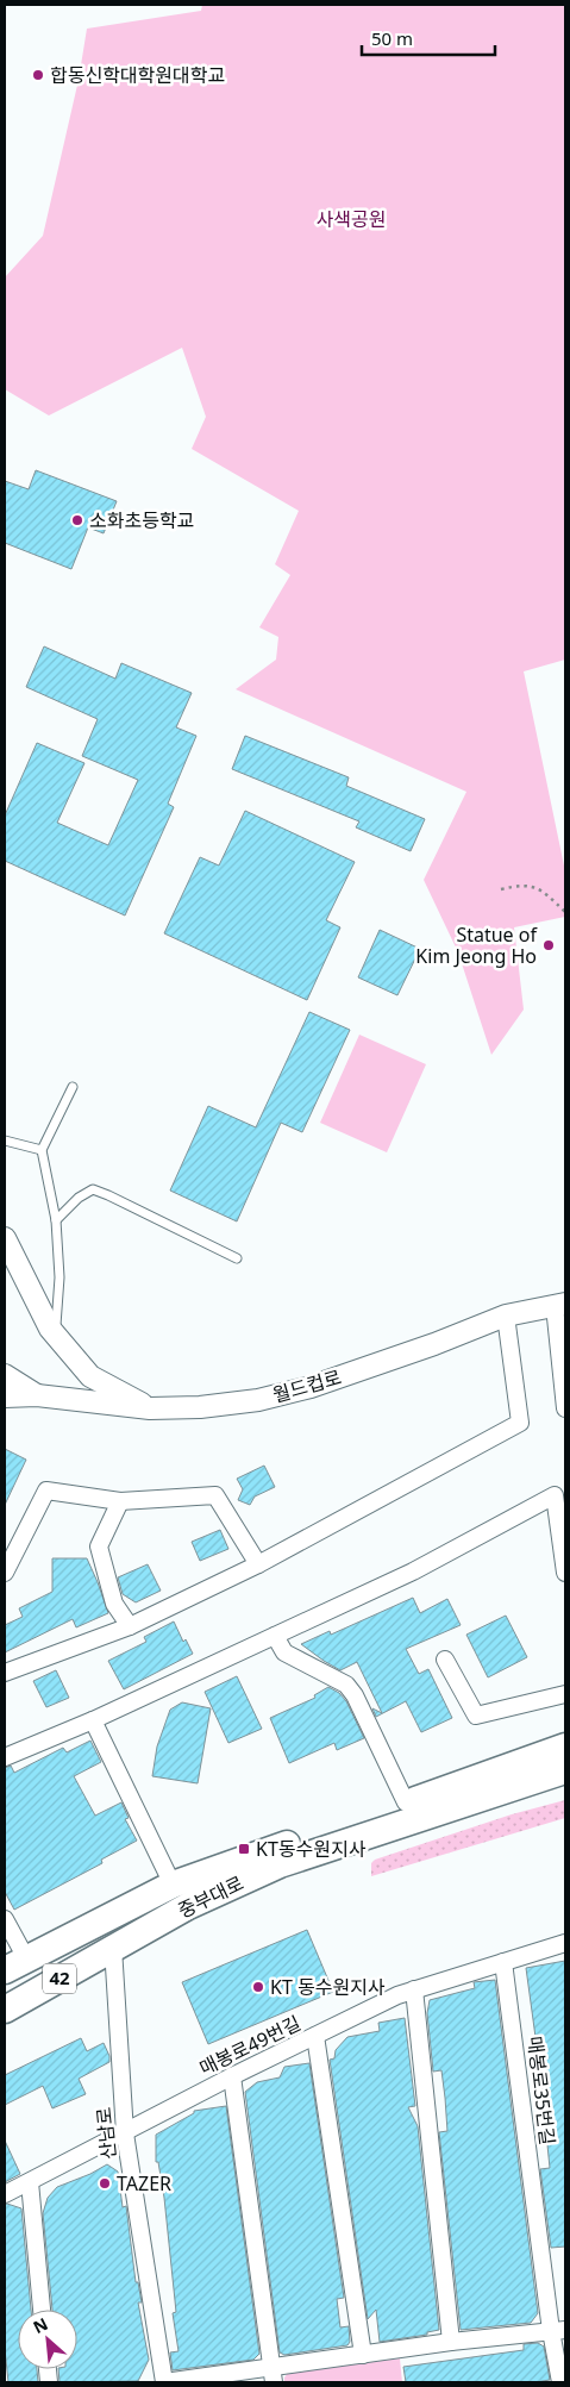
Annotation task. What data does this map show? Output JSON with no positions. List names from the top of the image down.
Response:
{
  "streets": {
    "main road": ["중부대로", "42"],
    "street": [
      "월드컵로",
      "매봉로49번길",
      "매봉로35번길",
      "산남로"
    ]
  },
  "crossings": [
    ["중부대로", "산남로"],
    ["매봉로49번길", "매봉로35번길"],
    ["매봉로49번길", "산남로"]
  ],
  "parks": ["사색공원"],
  "places": {
    "other": [
      "합동신학대학원대학교",
      "소화초등학교",
      "Statue of Kim Jeong Ho",
      "KT 동수원지사",
      "TAZER"
    ],
    "transit": ["KT동수원지사"]
  },
  "scale_bar": "50 m",
  "north": "top left"
}
